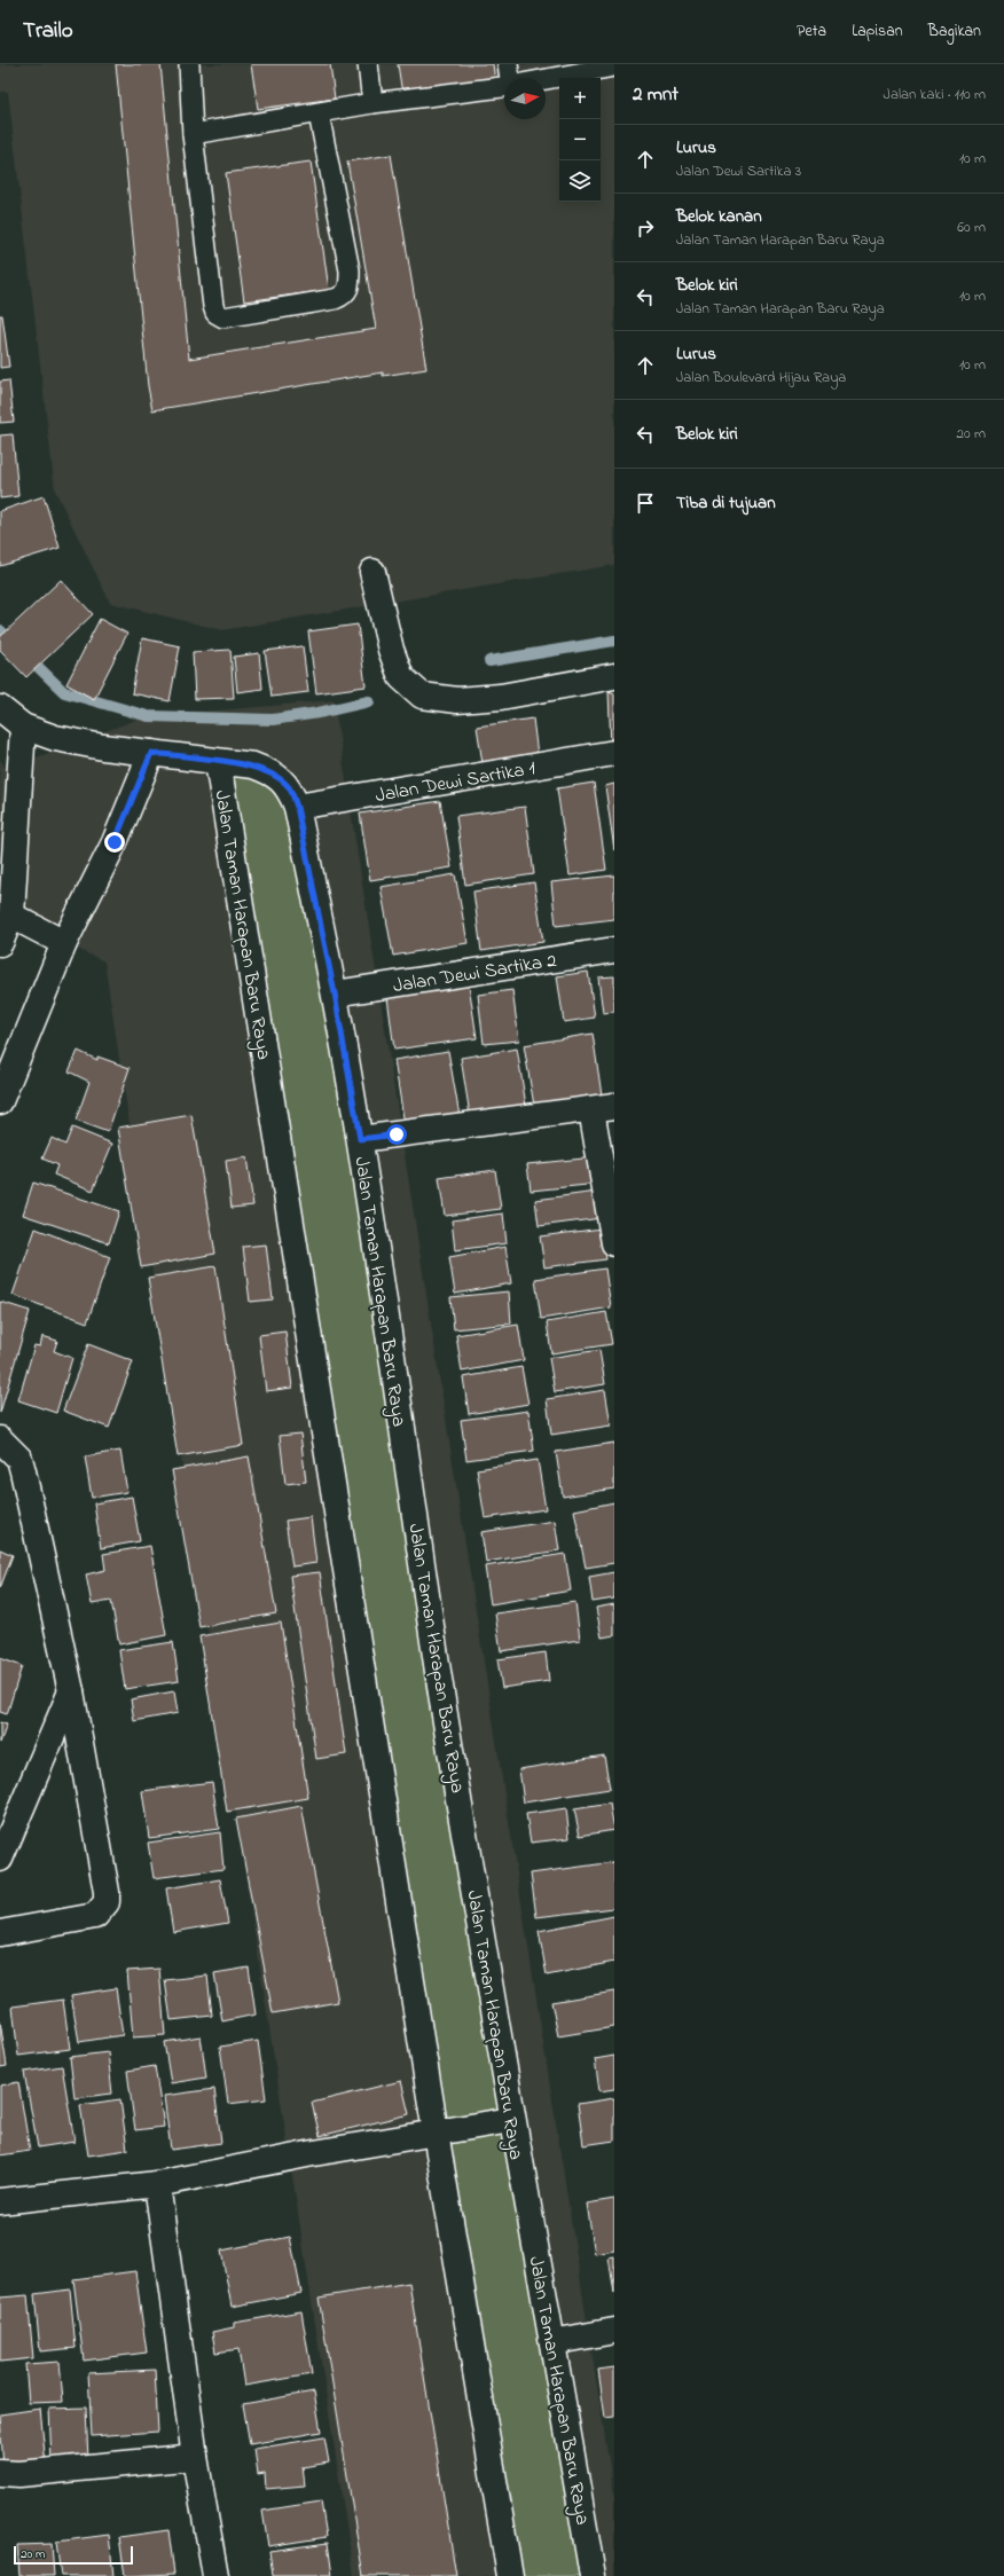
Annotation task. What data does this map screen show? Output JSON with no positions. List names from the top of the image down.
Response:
{
  "streets": {
    "street": ["Jalan Dewi Sartika 1", "Jalan Taman Harapan Baru Raya", "Jalan Dewi Sartika 2"]
  },
  "crossings": [
    ["Jalan Dewi Sartika 1", "Jalan Taman Harapan Baru Raya"],
    ["Jalan Taman Harapan Baru Raya", "Jalan Dewi Sartika 2"]
  ],
  "scale_bar": "20 m",
  "north": "right",
  "page": {
    "header": "Trailo",
    "nav": ["Peta", "Lapisan", "Bagikan"],
    "heading": ["2 mnt", "Jalan kaki · 110 m"],
    "map_buttons": ["+", "−"],
    "list": [
      ["Lurus", "Jalan Dewi Sartika 3", "10 m"],
      ["Belok kanan", "Jalan Taman Harapan Baru Raya", "60 m"],
      ["Belok kiri", "Jalan Taman Harapan Baru Raya", "10 m"],
      ["Lurus", "Jalan Boulevard Hijau Raya", "10 m"],
      ["Belok kiri", "20 m"],
      "Tiba di tujuan"
    ],
    "scale": "20 m"
  }
}
